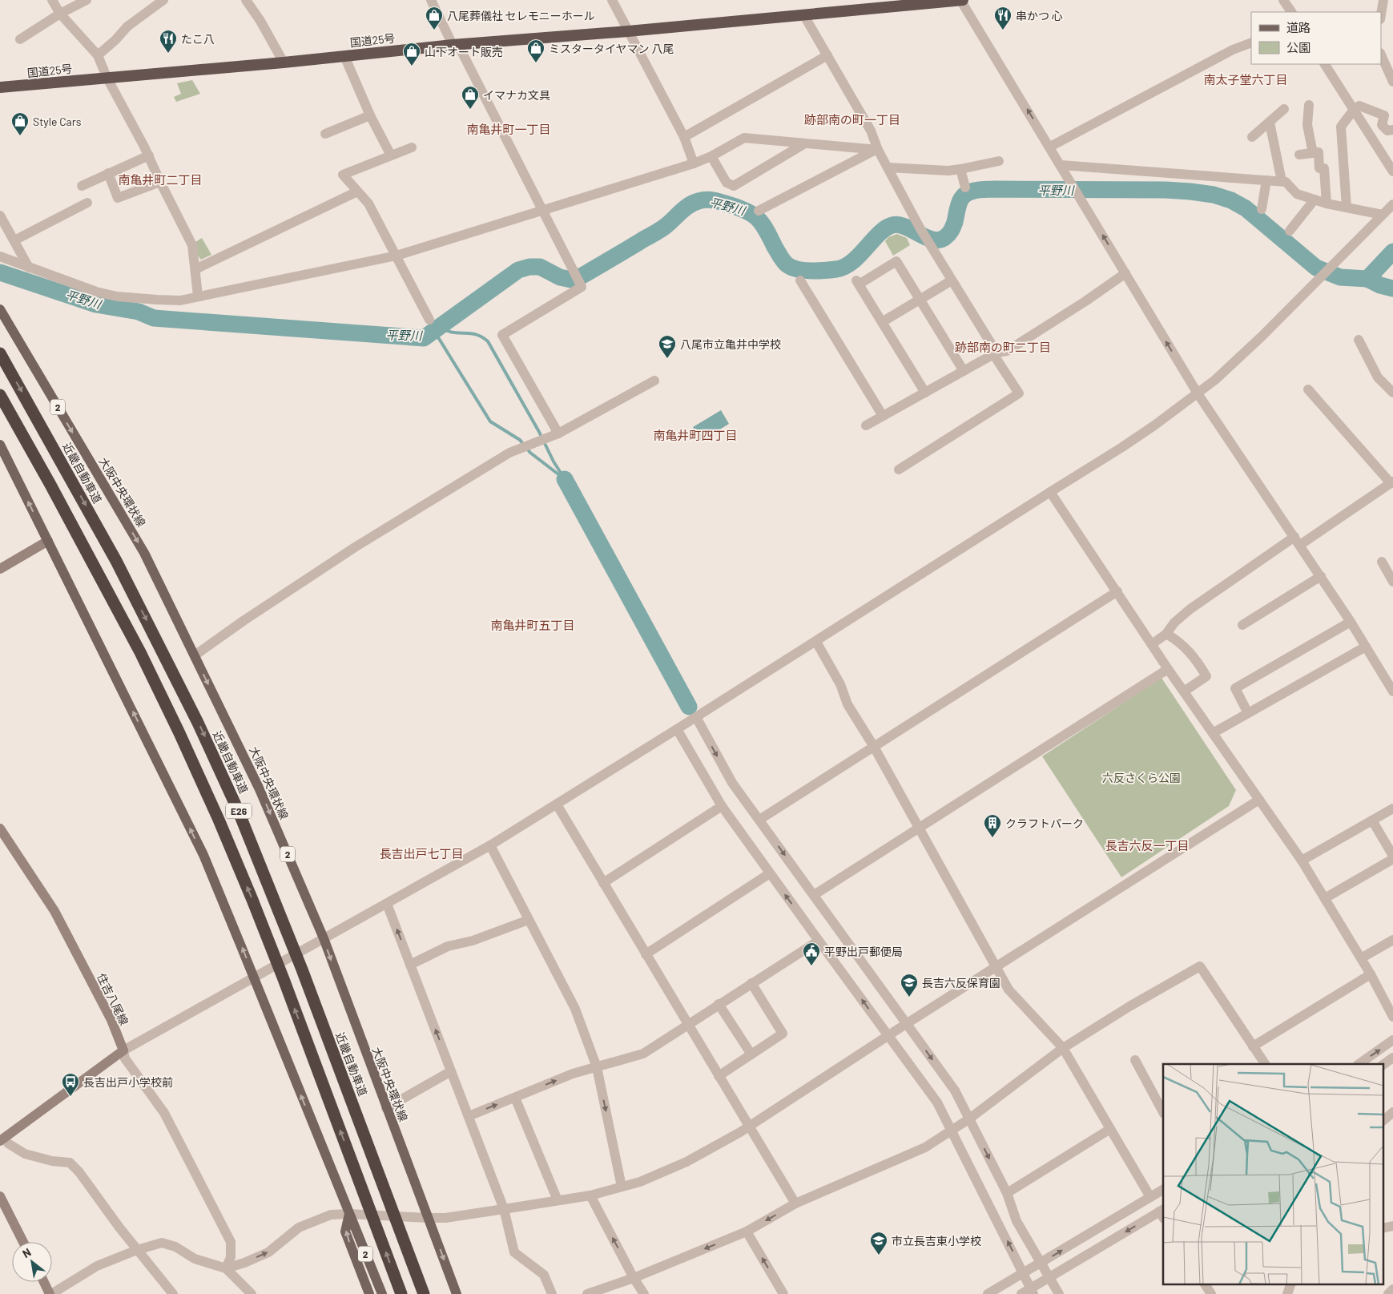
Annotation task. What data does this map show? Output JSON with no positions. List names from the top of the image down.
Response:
{
  "streets": {
    "highway": ["国道25号", "近畿自動車道", "E26"],
    "main road": ["2", "大阪中央環状線", "住吉八尾線"]
  },
  "districts": [
    "南太子堂六丁目",
    "跡部南の町一丁目",
    "南亀井町一丁目",
    "南亀井町二丁目",
    "跡部南の町二丁目",
    "南亀井町四丁目",
    "南亀井町五丁目",
    "長吉六反一丁目",
    "長吉出戸七丁目"
  ],
  "water": ["平野川"],
  "parks": ["六反さくら公園"],
  "places": {
    "shop": [
      "八尾葬儀社 セレモニーホール",
      "ミスタータイヤマン 八尾",
      "山下オート販売",
      "イマナカ文具",
      "Style Cars"
    ],
    "restaurant": ["串かつ 心", "たこ八"],
    "school or university": ["八尾市立亀井中学校", "長吉六反保育園", "市立長吉東小学校"],
    "building": ["クラフトパーク"],
    "public building": ["平野出戸郵便局"],
    "bus stop": ["長吉出戸小学校前"]
  },
  "legend": ["道路", "公園"],
  "north": "top left"
}
